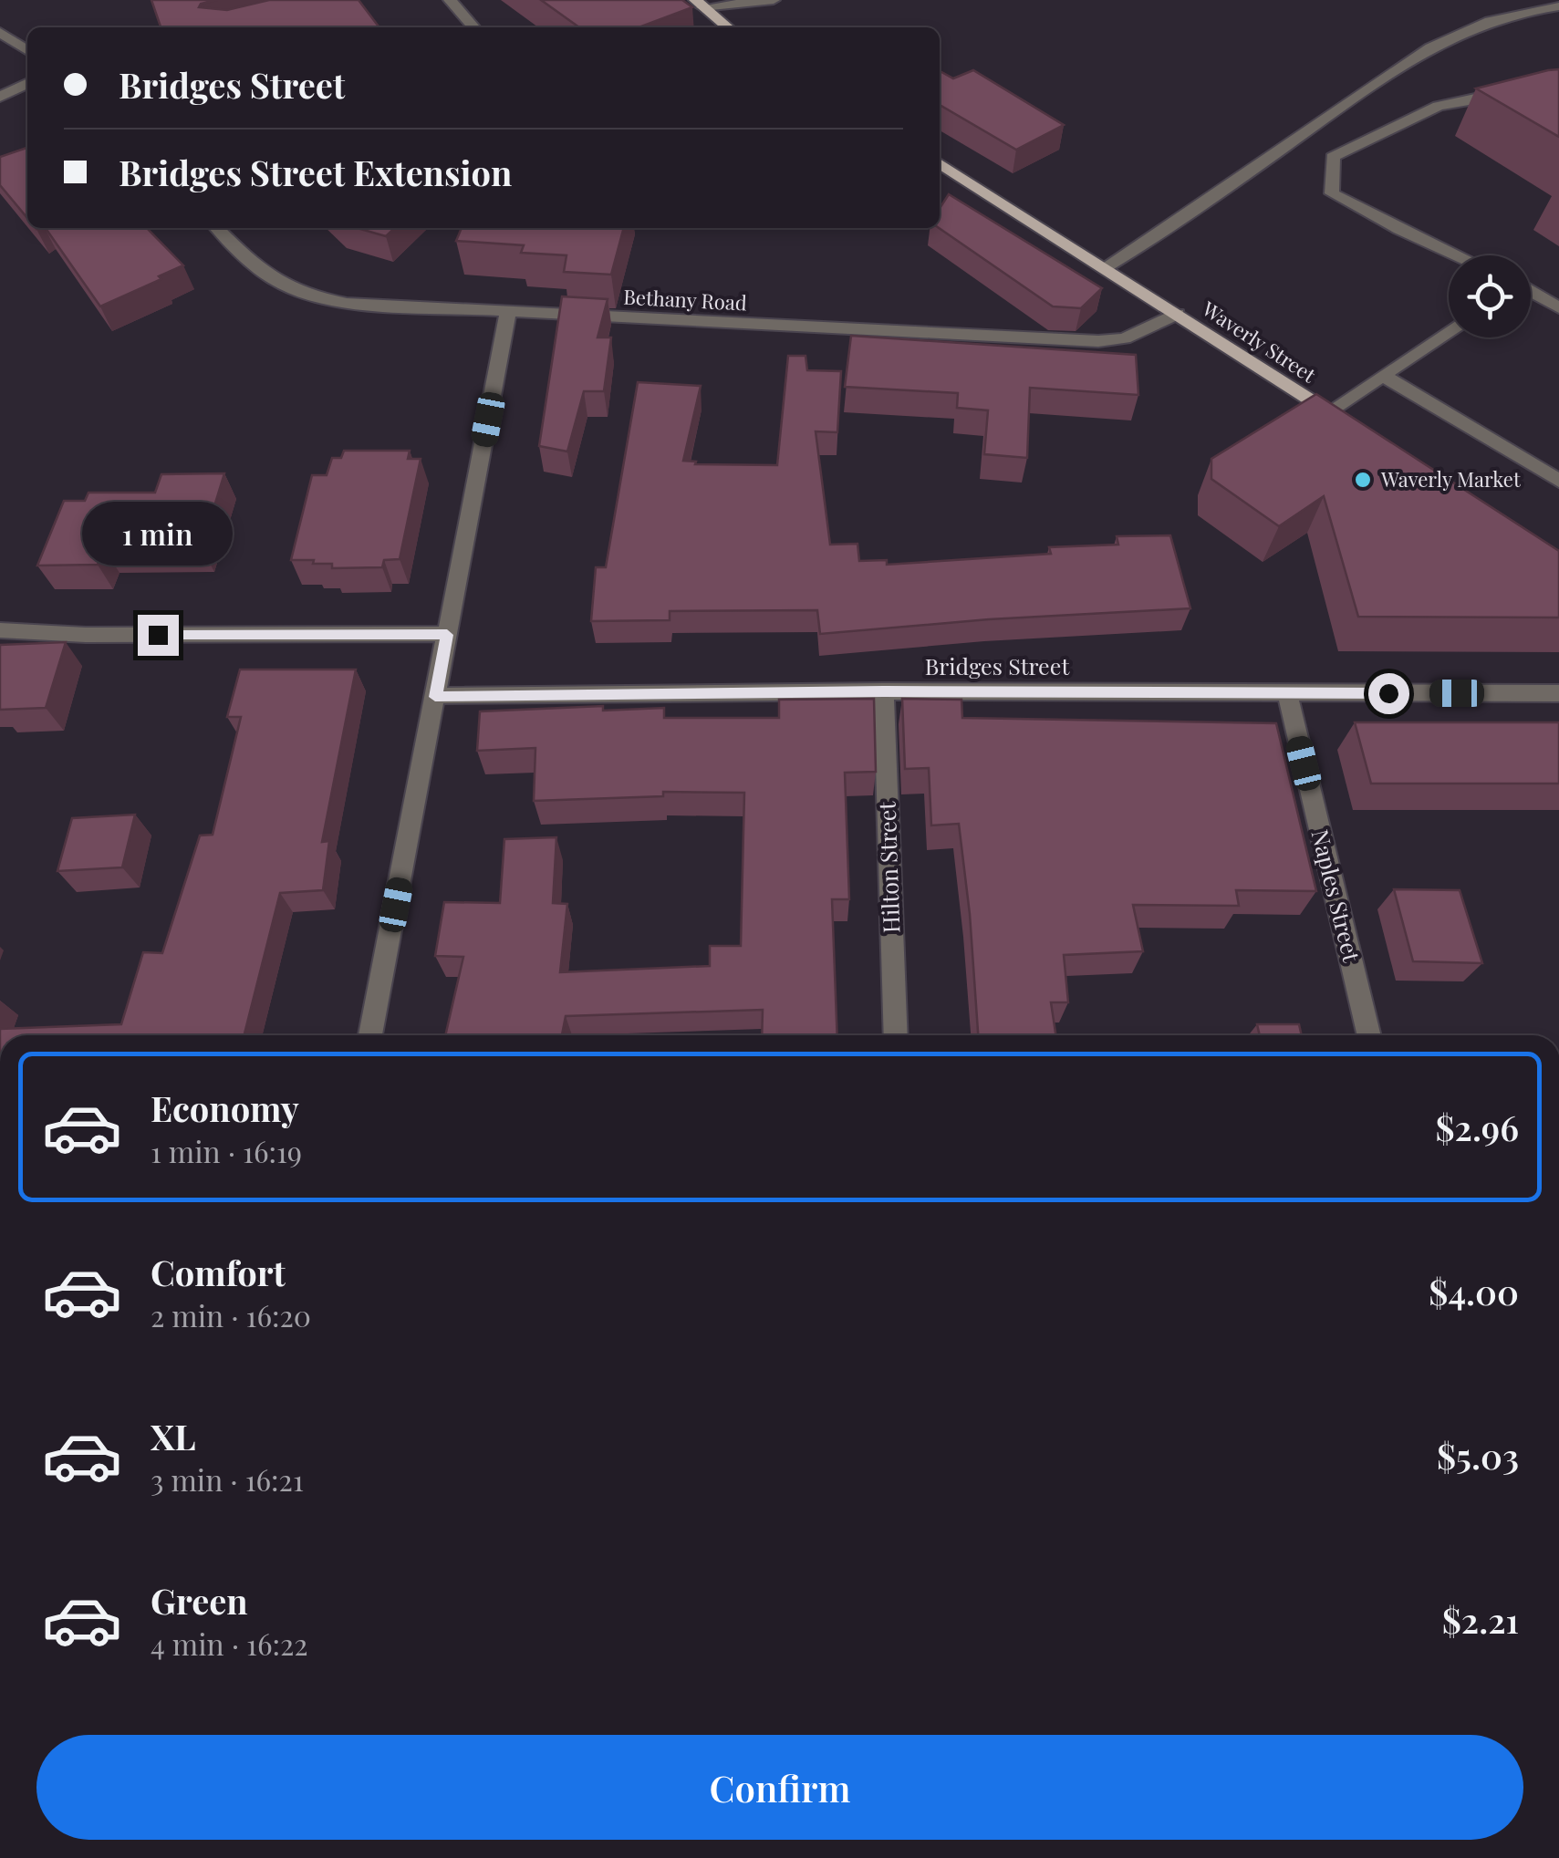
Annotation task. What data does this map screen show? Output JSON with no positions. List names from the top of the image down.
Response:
{
  "streets": {
    "main road": ["Waverly Street"],
    "street": [
      "Bethany Road",
      "Bridges Street",
      "Hilton Street",
      "Naples Street"
    ]
  },
  "crossings": [
    ["Bethany Road", "Waverly Street"],
    ["Bridges Street", "Hilton Street"],
    ["Bridges Street", "Naples Street"]
  ],
  "places": ["Waverly Market"],
  "page": {
    "banner": ["Bridges Street", "Bridges Street Extension"],
    "bubble": "1 min",
    "list": [
      {
        "name": "Economy",
        "note": "1 min · 16:19",
        "value": "$2.96"
      },
      {
        "name": "Comfort",
        "note": "2 min · 16:20",
        "value": "$4.00"
      },
      {
        "name": "XL",
        "note": "3 min · 16:21",
        "value": "$5.03"
      },
      {
        "name": "Green",
        "note": "4 min · 16:22",
        "value": "$2.21"
      }
    ],
    "buttons": "Confirm"
  }
}
